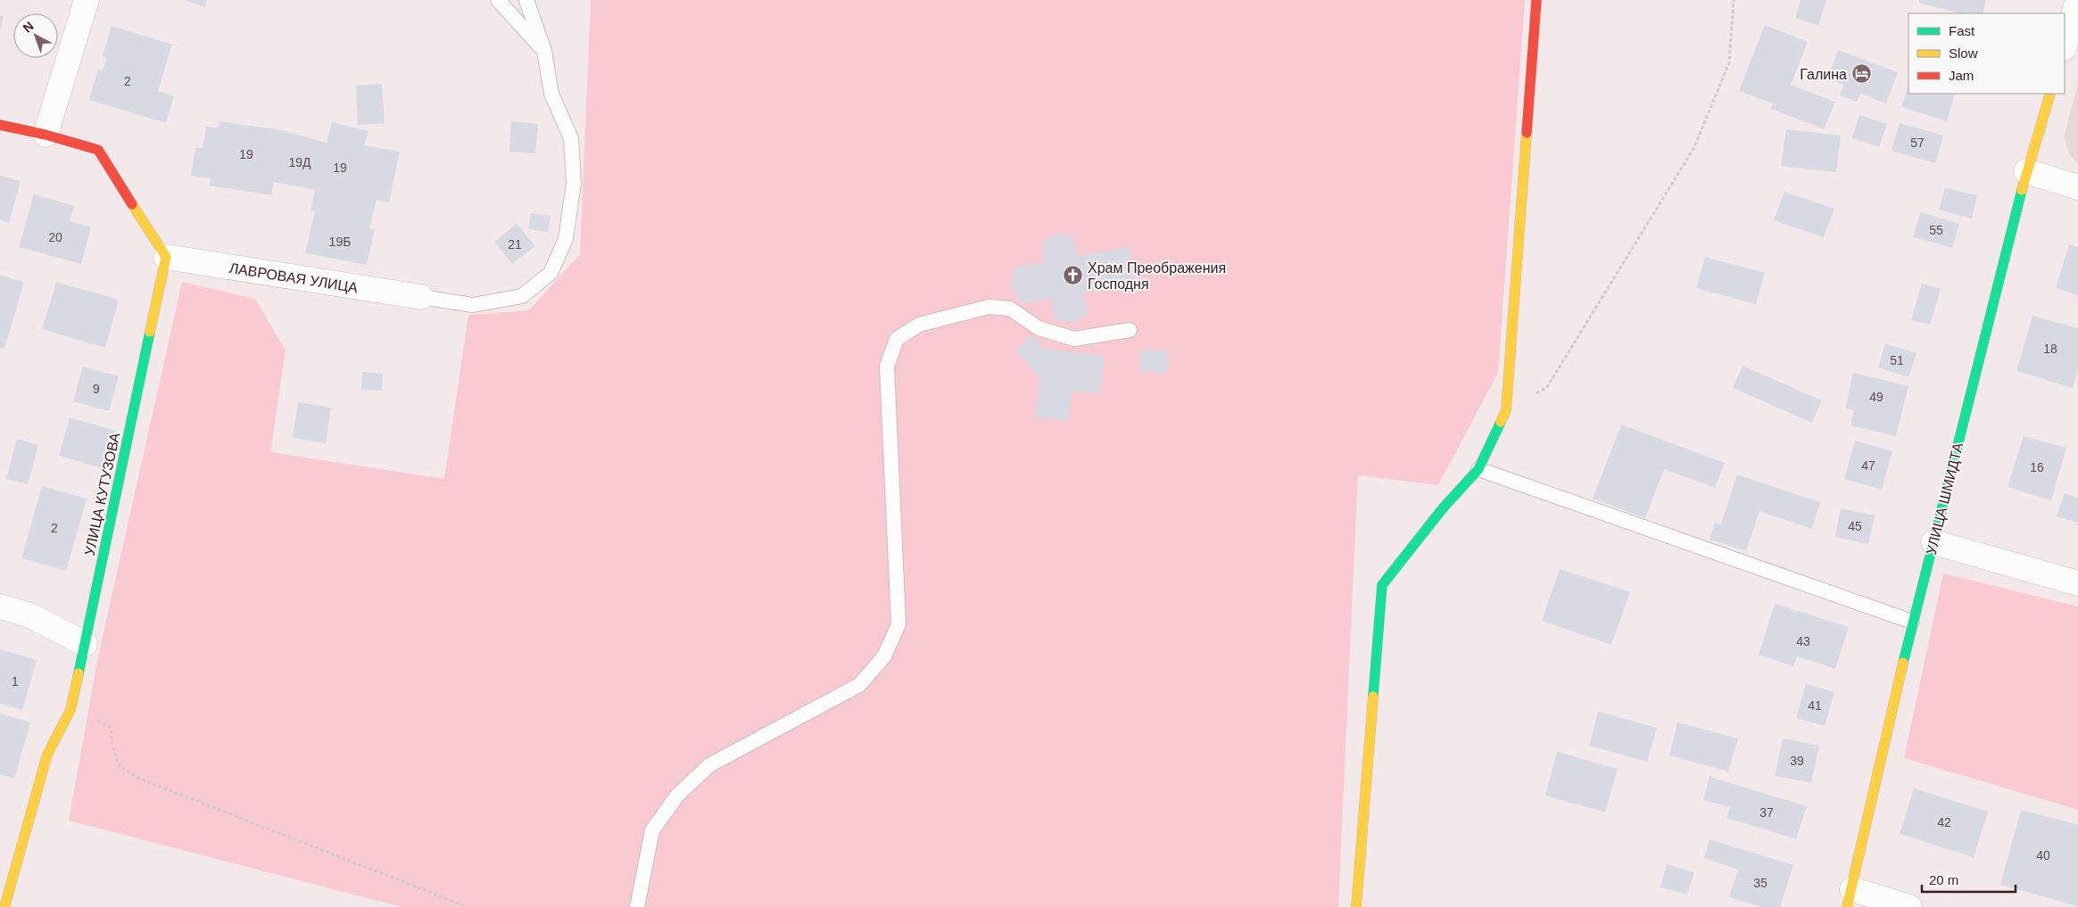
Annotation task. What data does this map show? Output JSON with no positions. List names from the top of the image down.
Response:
{
  "streets": {
    "street": ["ЛАВРОВАЯ УЛИЦА", "УЛИЦА КУТУЗОВА", "УЛИЦА ШМИДТА"]
  },
  "crossings": [
    ["ЛАВРОВАЯ УЛИЦА", "УЛИЦА КУТУЗОВА"]
  ],
  "places": {
    "hotel": ["Галина"],
    "church": ["Храм Преображения Господня"]
  },
  "house_numbers": [
    "2",
    "57",
    "19",
    "19Д",
    "19",
    "55",
    "20",
    "19Б",
    "21",
    "18",
    "51",
    "9",
    "49",
    "47",
    "16",
    "45",
    "2",
    "43",
    "1",
    "41",
    "39",
    "37",
    "42",
    "40",
    "35"
  ],
  "legend": ["Fast", "Slow", "Jam"],
  "scale_bar": "20 m",
  "north": "top left"
}
